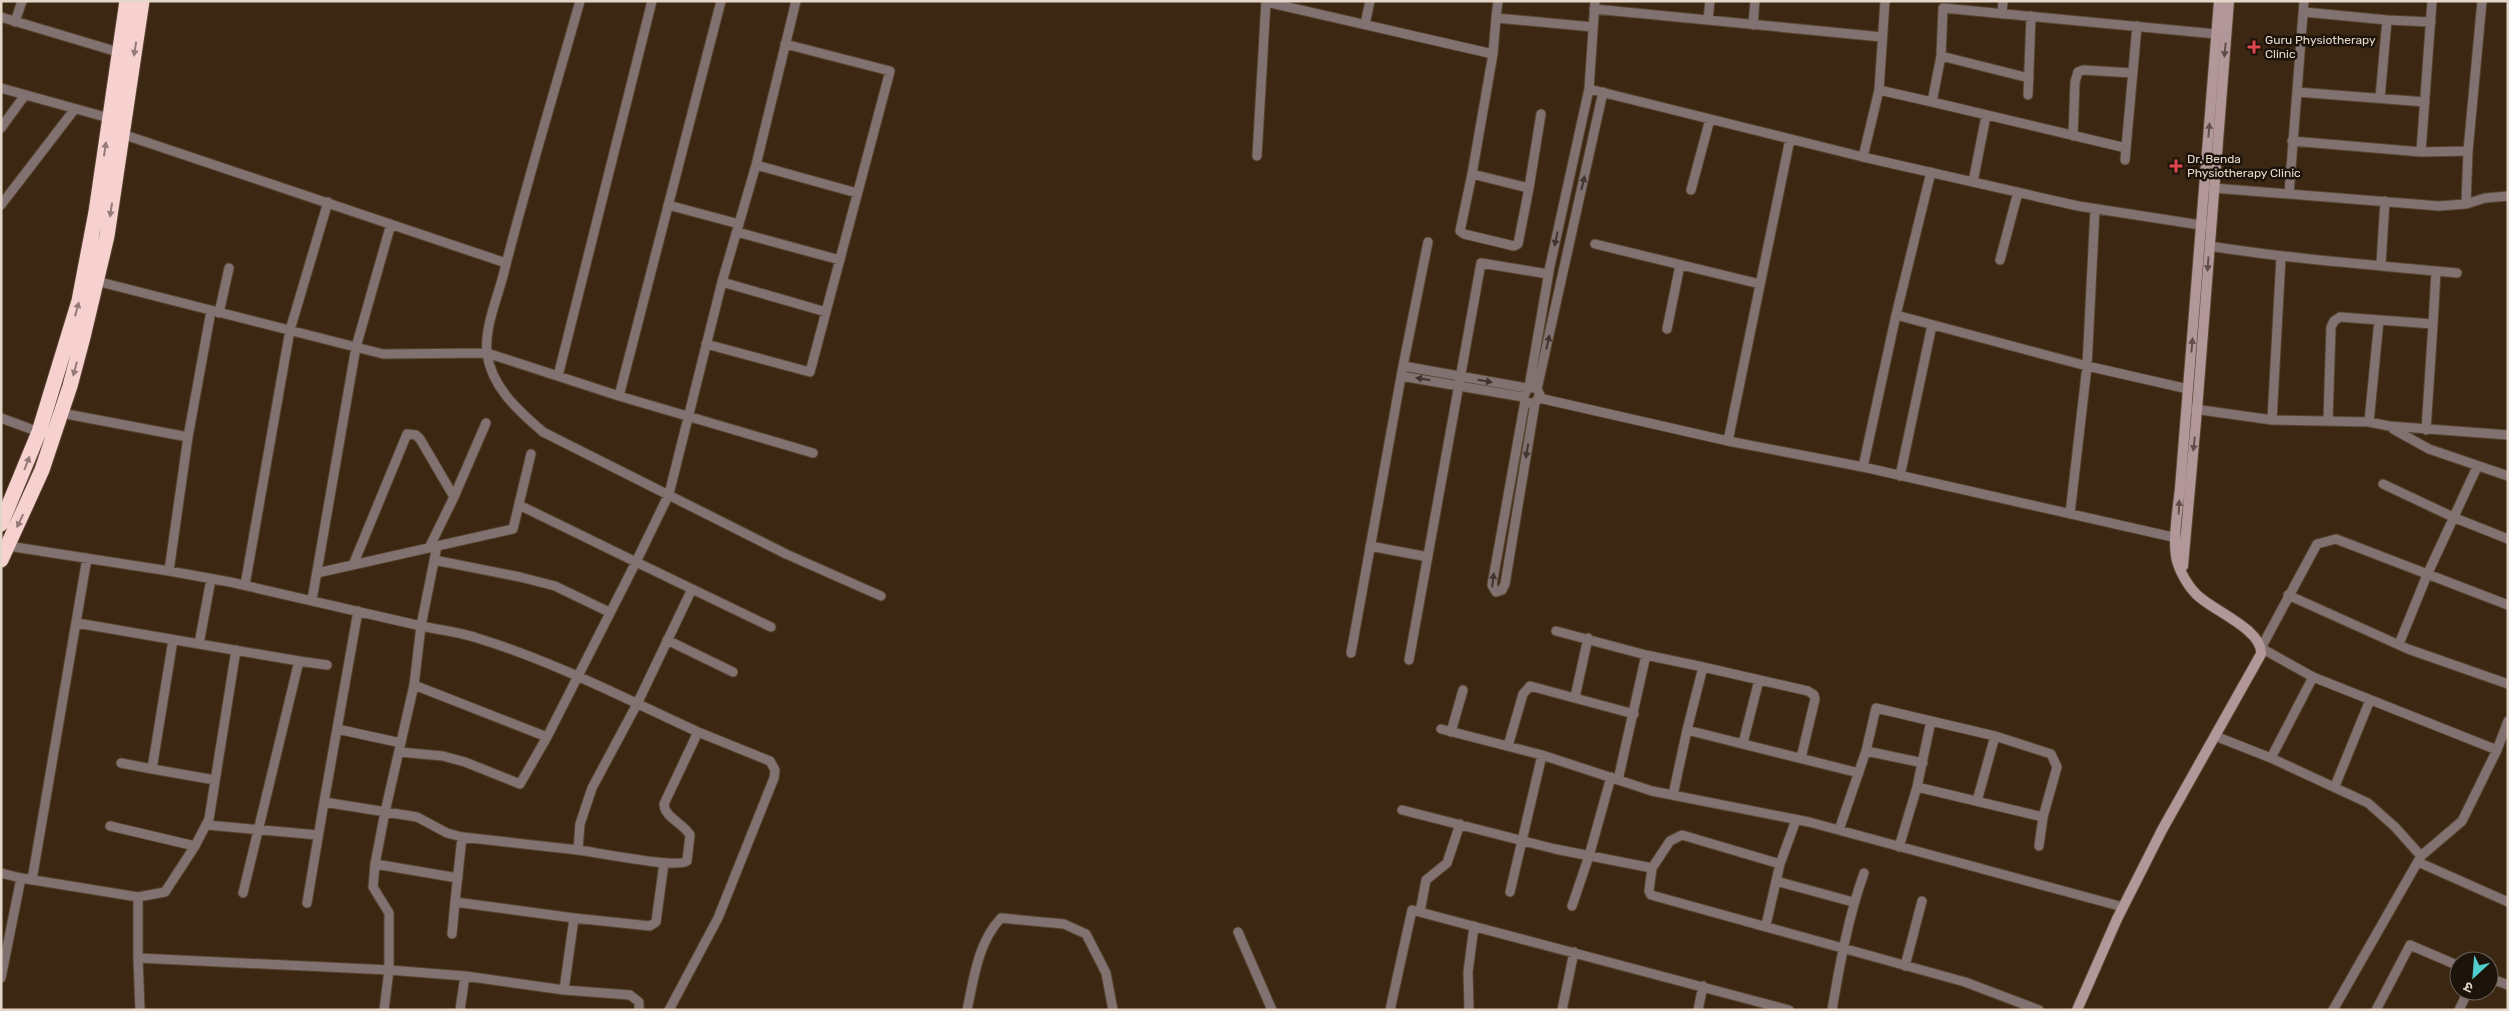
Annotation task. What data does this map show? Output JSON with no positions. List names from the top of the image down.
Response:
{
  "places": {
    "health": ["Guru Physiotherapy Clinic", "Dr. Benda Physiotherapy Clinic"]
  },
  "north": "bottom left"
}
